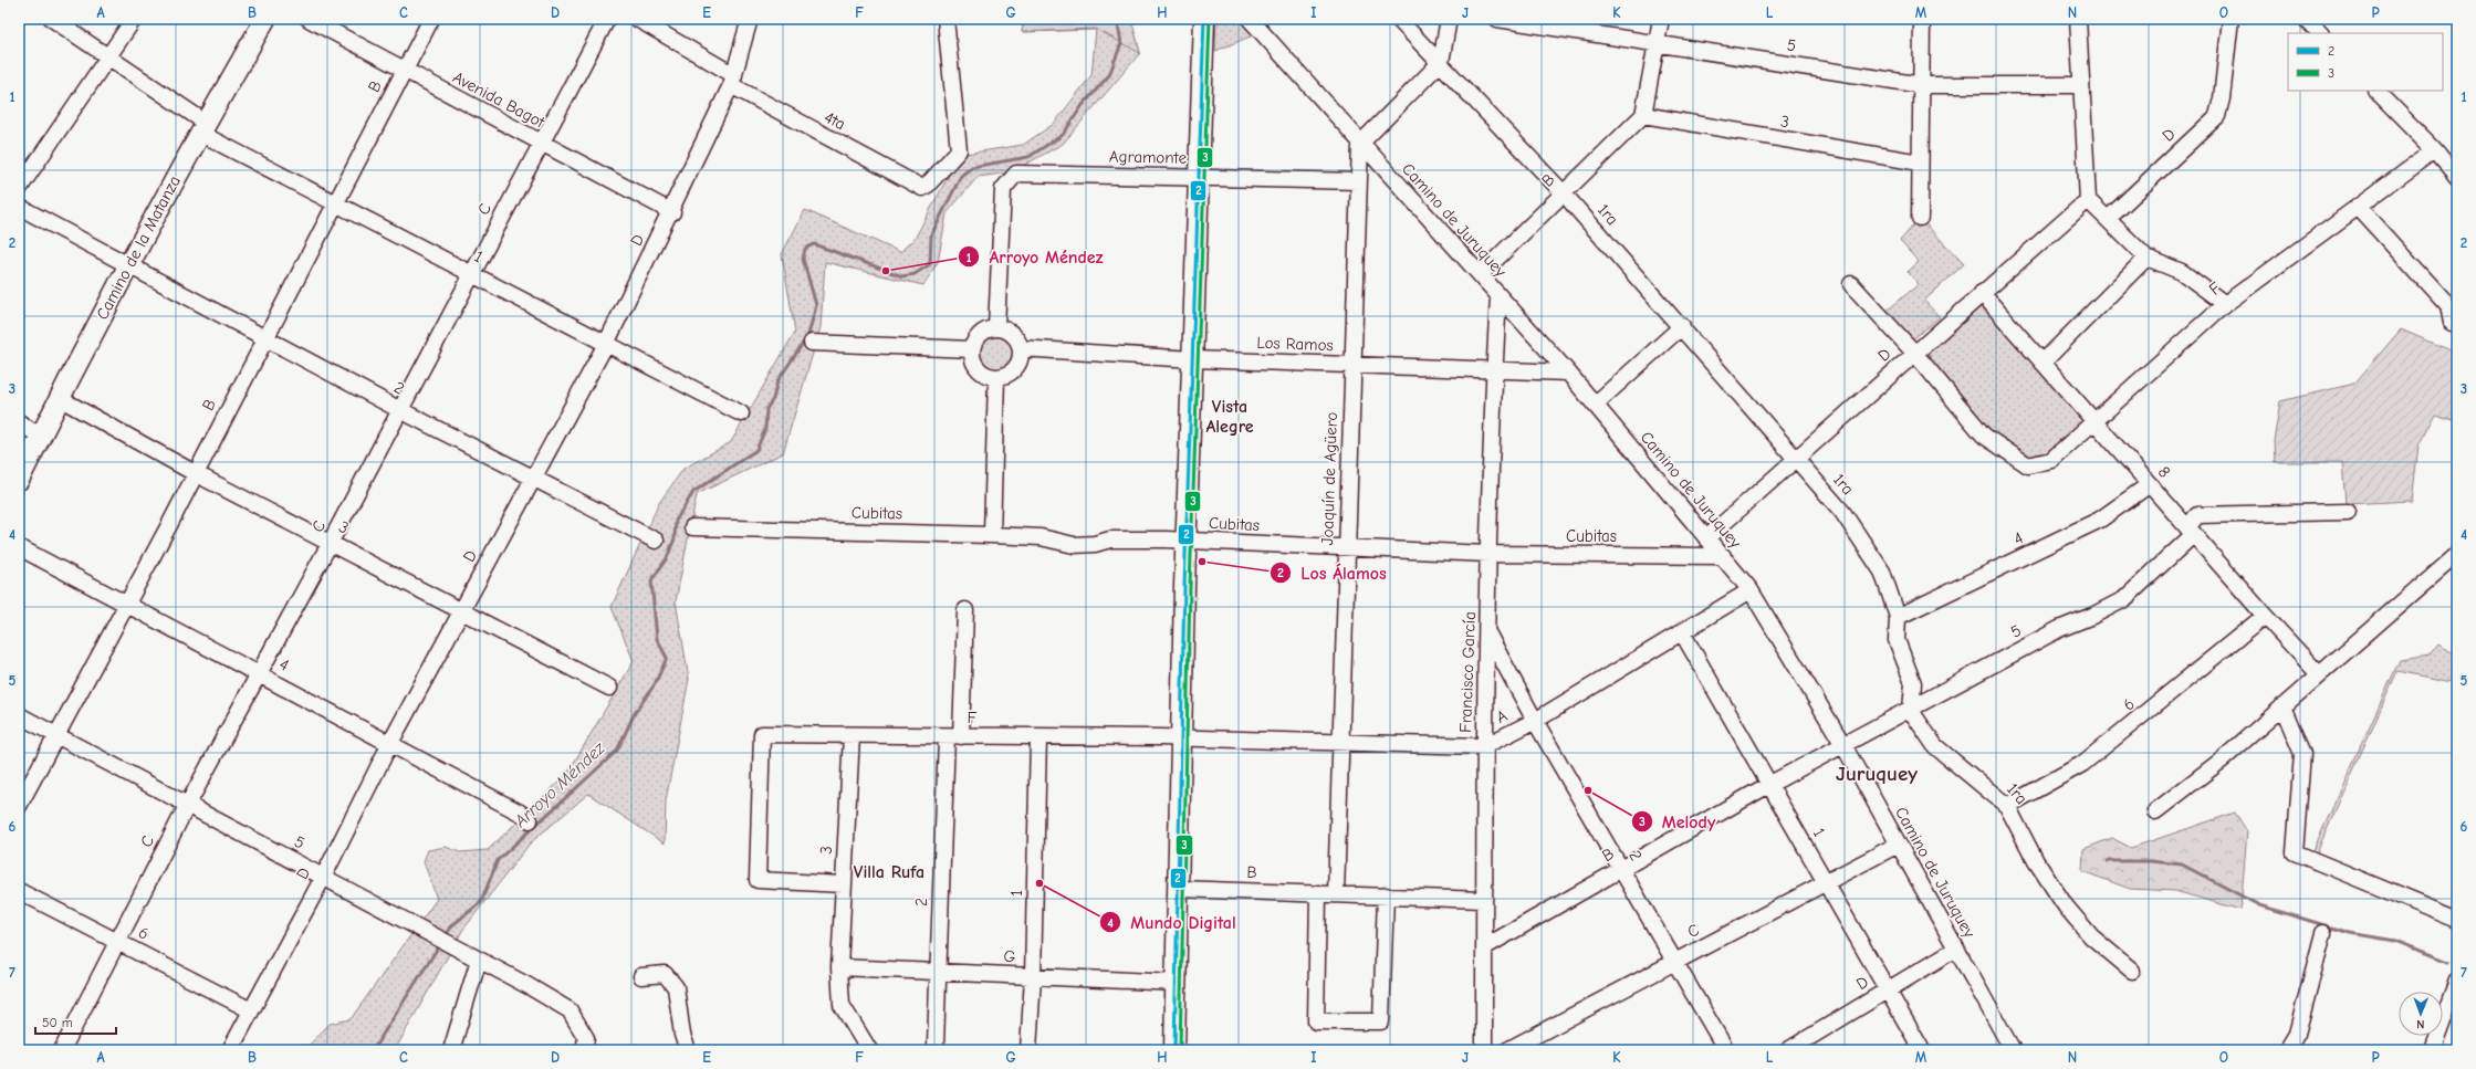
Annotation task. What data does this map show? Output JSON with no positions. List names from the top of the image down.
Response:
{
  "streets": {
    "main road": ["Camino de la Matanza"],
    "street": [
      "5",
      "B",
      "Avenida Bagot",
      "4ta",
      "3",
      "D",
      "Agramonte",
      "C",
      "1ra",
      "Camino de Juruquey",
      "1",
      "F",
      "Los Ramos",
      "2",
      "8",
      "Joaquín de Agüero",
      "Cubitas",
      "4",
      "Francisco García",
      "6",
      "A",
      "G"
    ]
  },
  "crossings": [
    ["5", "B"],
    ["5", "D"],
    ["5", "C"],
    ["5", "1ra"],
    ["5", "Camino de Juruquey"],
    ["5", "8"],
    ["B", "Avenida Bagot"],
    ["B", "3"],
    ["B", "1ra"],
    ["B", "Camino de Juruquey"],
    ["B", "1"],
    ["B", "2"],
    ["B", "Joaquín de Agüero"],
    ["B", "4"],
    ["B", "Francisco García"],
    ["Avenida Bagot", "D"],
    ["Avenida Bagot", "C"],
    ["4ta", "D"],
    ["3", "D"],
    ["3", "C"],
    ["3", "Camino de la Matanza"],
    ["3", "F"],
    ["3", "G"],
    ["D", "1ra"],
    ["D", "Camino de Juruquey"],
    ["D", "1"],
    ["D", "F"],
    ["D", "2"],
    ["D", "8"],
    ["D", "4"],
    ["D", "6"],
    ["Agramonte", "Los Ramos"],
    ["Agramonte", "Joaquín de Agüero"],
    ["C", "Camino de Juruquey"],
    ["C", "1"],
    ["C", "2"],
    ["C", "4"],
    ["C", "6"],
    ["1ra", "4"],
    ["1ra", "6"],
    ["Camino de Juruquey", "Los Ramos"],
    ["Camino de Juruquey", "Joaquín de Agüero"],
    ["Camino de Juruquey", "Cubitas"],
    ["Camino de Juruquey", "Francisco García"],
    ["Camino de Juruquey", "A"],
    ["Camino de la Matanza", "1"],
    ["Camino de la Matanza", "2"],
    ["1", "F"],
    ["1", "A"],
    ["1", "G"],
    ["F", "2"],
    ["F", "8"],
    ["F", "A"],
    ["Los Ramos", "Joaquín de Agüero"],
    ["Los Ramos", "Francisco García"],
    ["2", "Francisco García"],
    ["2", "A"],
    ["2", "G"],
    ["8", "4"],
    ["8", "6"],
    ["Joaquín de Agüero", "Cubitas"],
    ["Joaquín de Agüero", "A"],
    ["Cubitas", "Francisco García"],
    ["Francisco García", "A"]
  ],
  "districts": ["Vista Alegre", "Juruquey", "Villa Rufa"],
  "water": ["Arroyo Méndez"],
  "places": [
    "Arroyo Méndez",
    "Los Álamos",
    "Melody",
    "Mundo Digital"
  ],
  "lines": ["transit line 2", "transit line 3"],
  "legend": ["2", "3"],
  "scale_bar": "50 m",
  "north": "bottom",
  "grid": {
    "columns": [
      "A",
      "B",
      "C",
      "D",
      "E",
      "F",
      "G",
      "H",
      "I",
      "J",
      "K",
      "L",
      "M",
      "N",
      "O",
      "P"
    ],
    "rows": [
      "1",
      "2",
      "3",
      "4",
      "5",
      "6",
      "7"
    ]
  }
}
